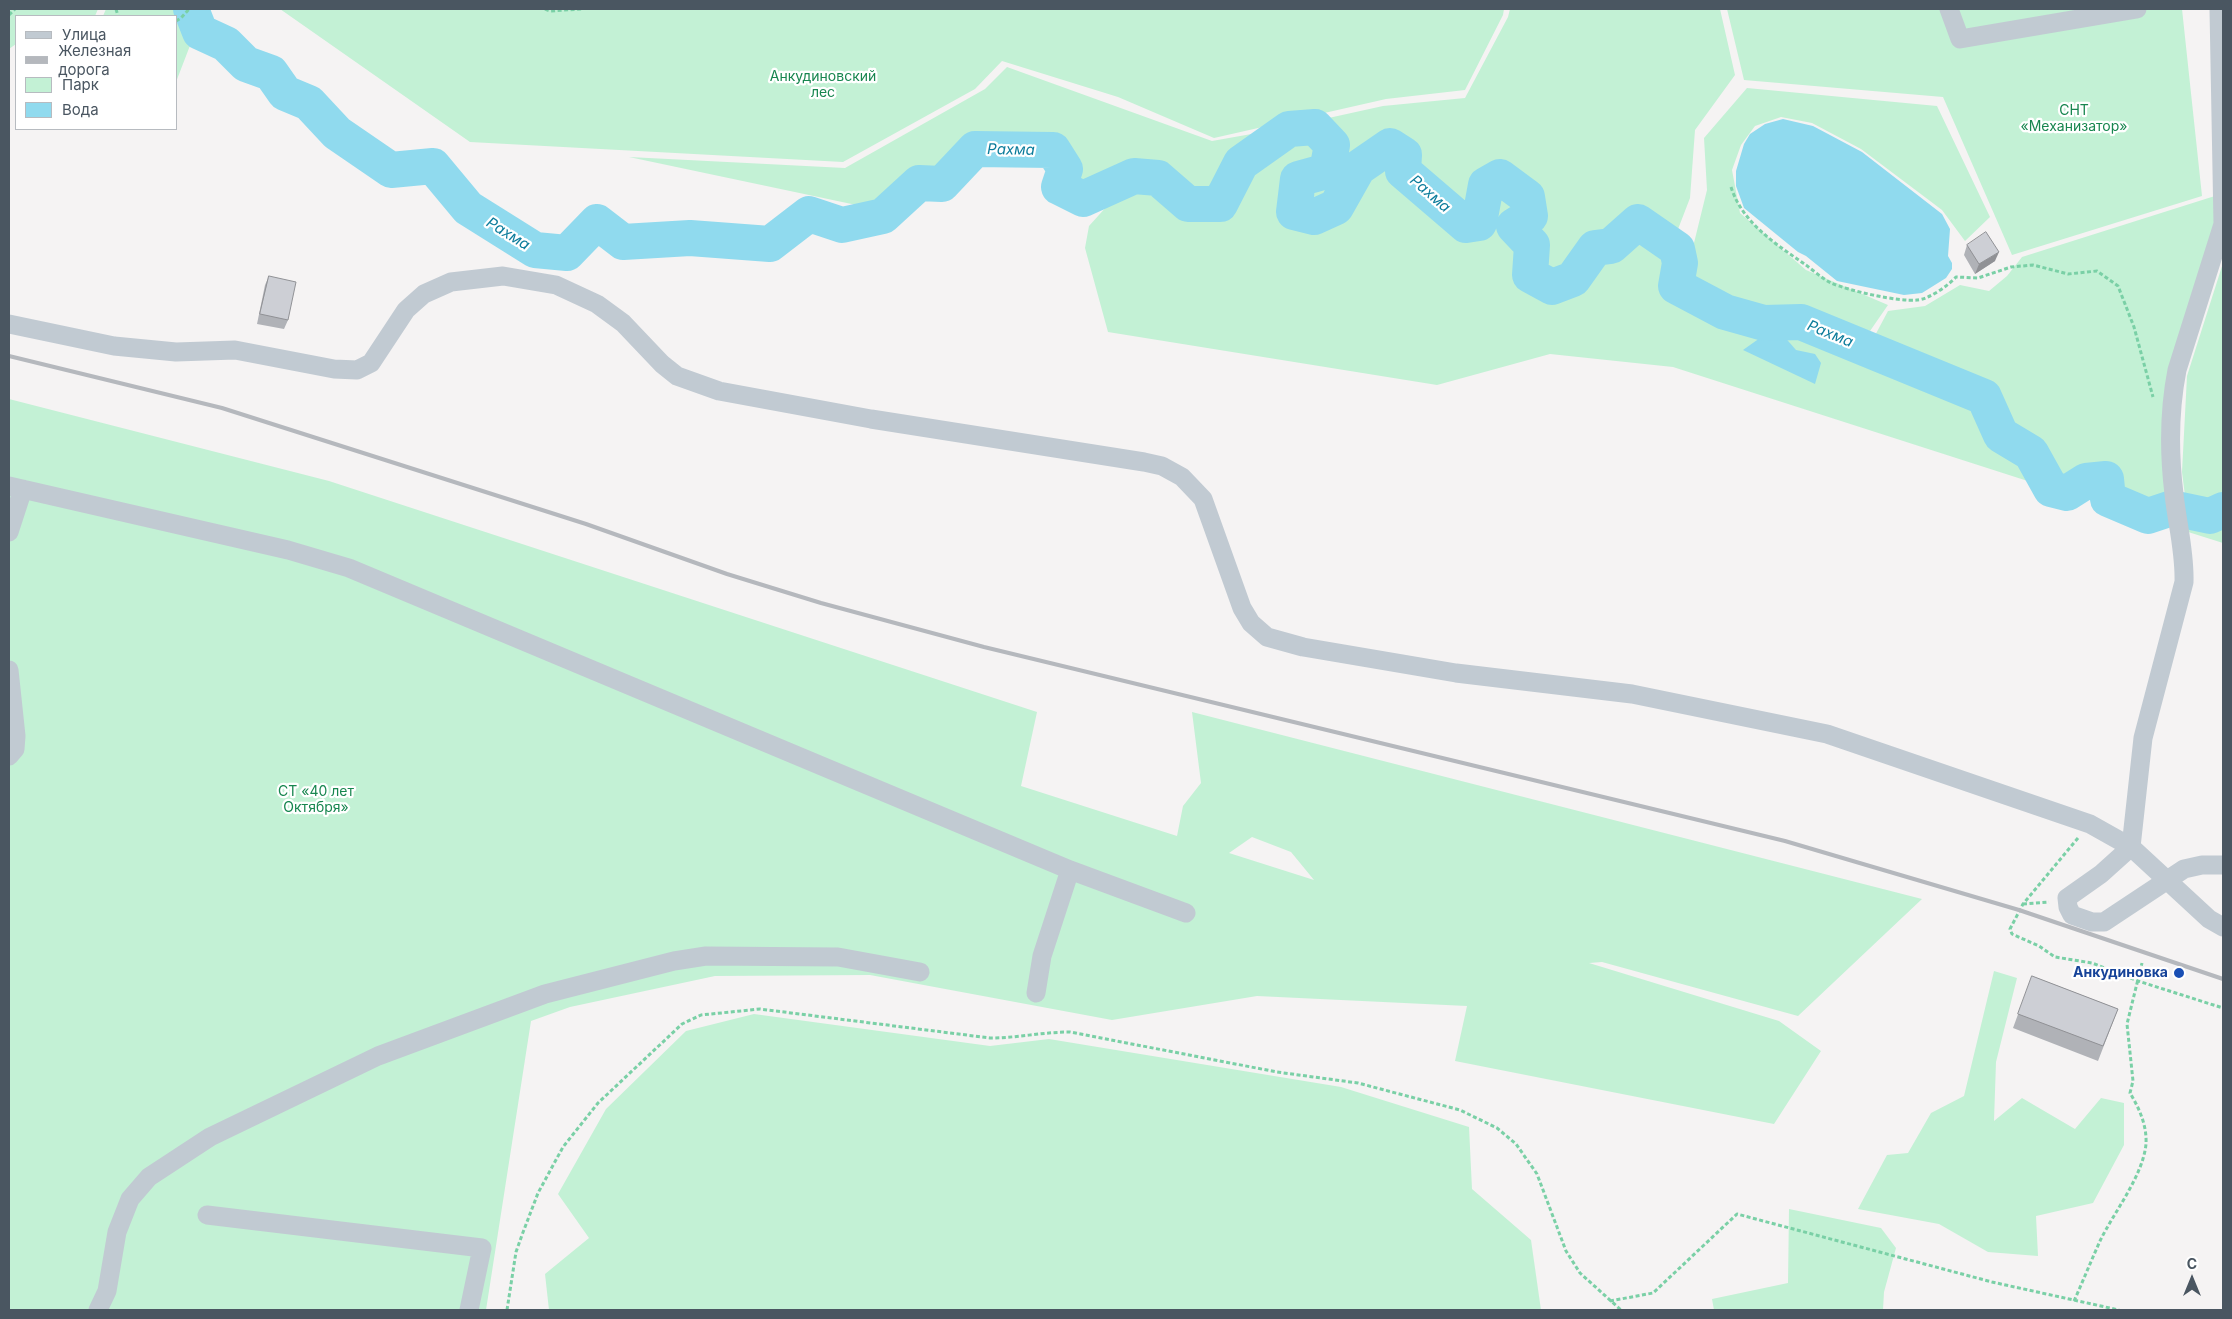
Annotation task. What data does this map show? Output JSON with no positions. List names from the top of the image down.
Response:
{
  "water": ["Рахма"],
  "parks": ["Анкудиновский лес", "СНТ «Механизатор»", "СТ «40 лет Октября»"],
  "places": ["Анкудиновка"],
  "legend": [
    "Улица",
    "Железная дорога",
    "Парк",
    "Вода"
  ],
  "north": "top"
}
